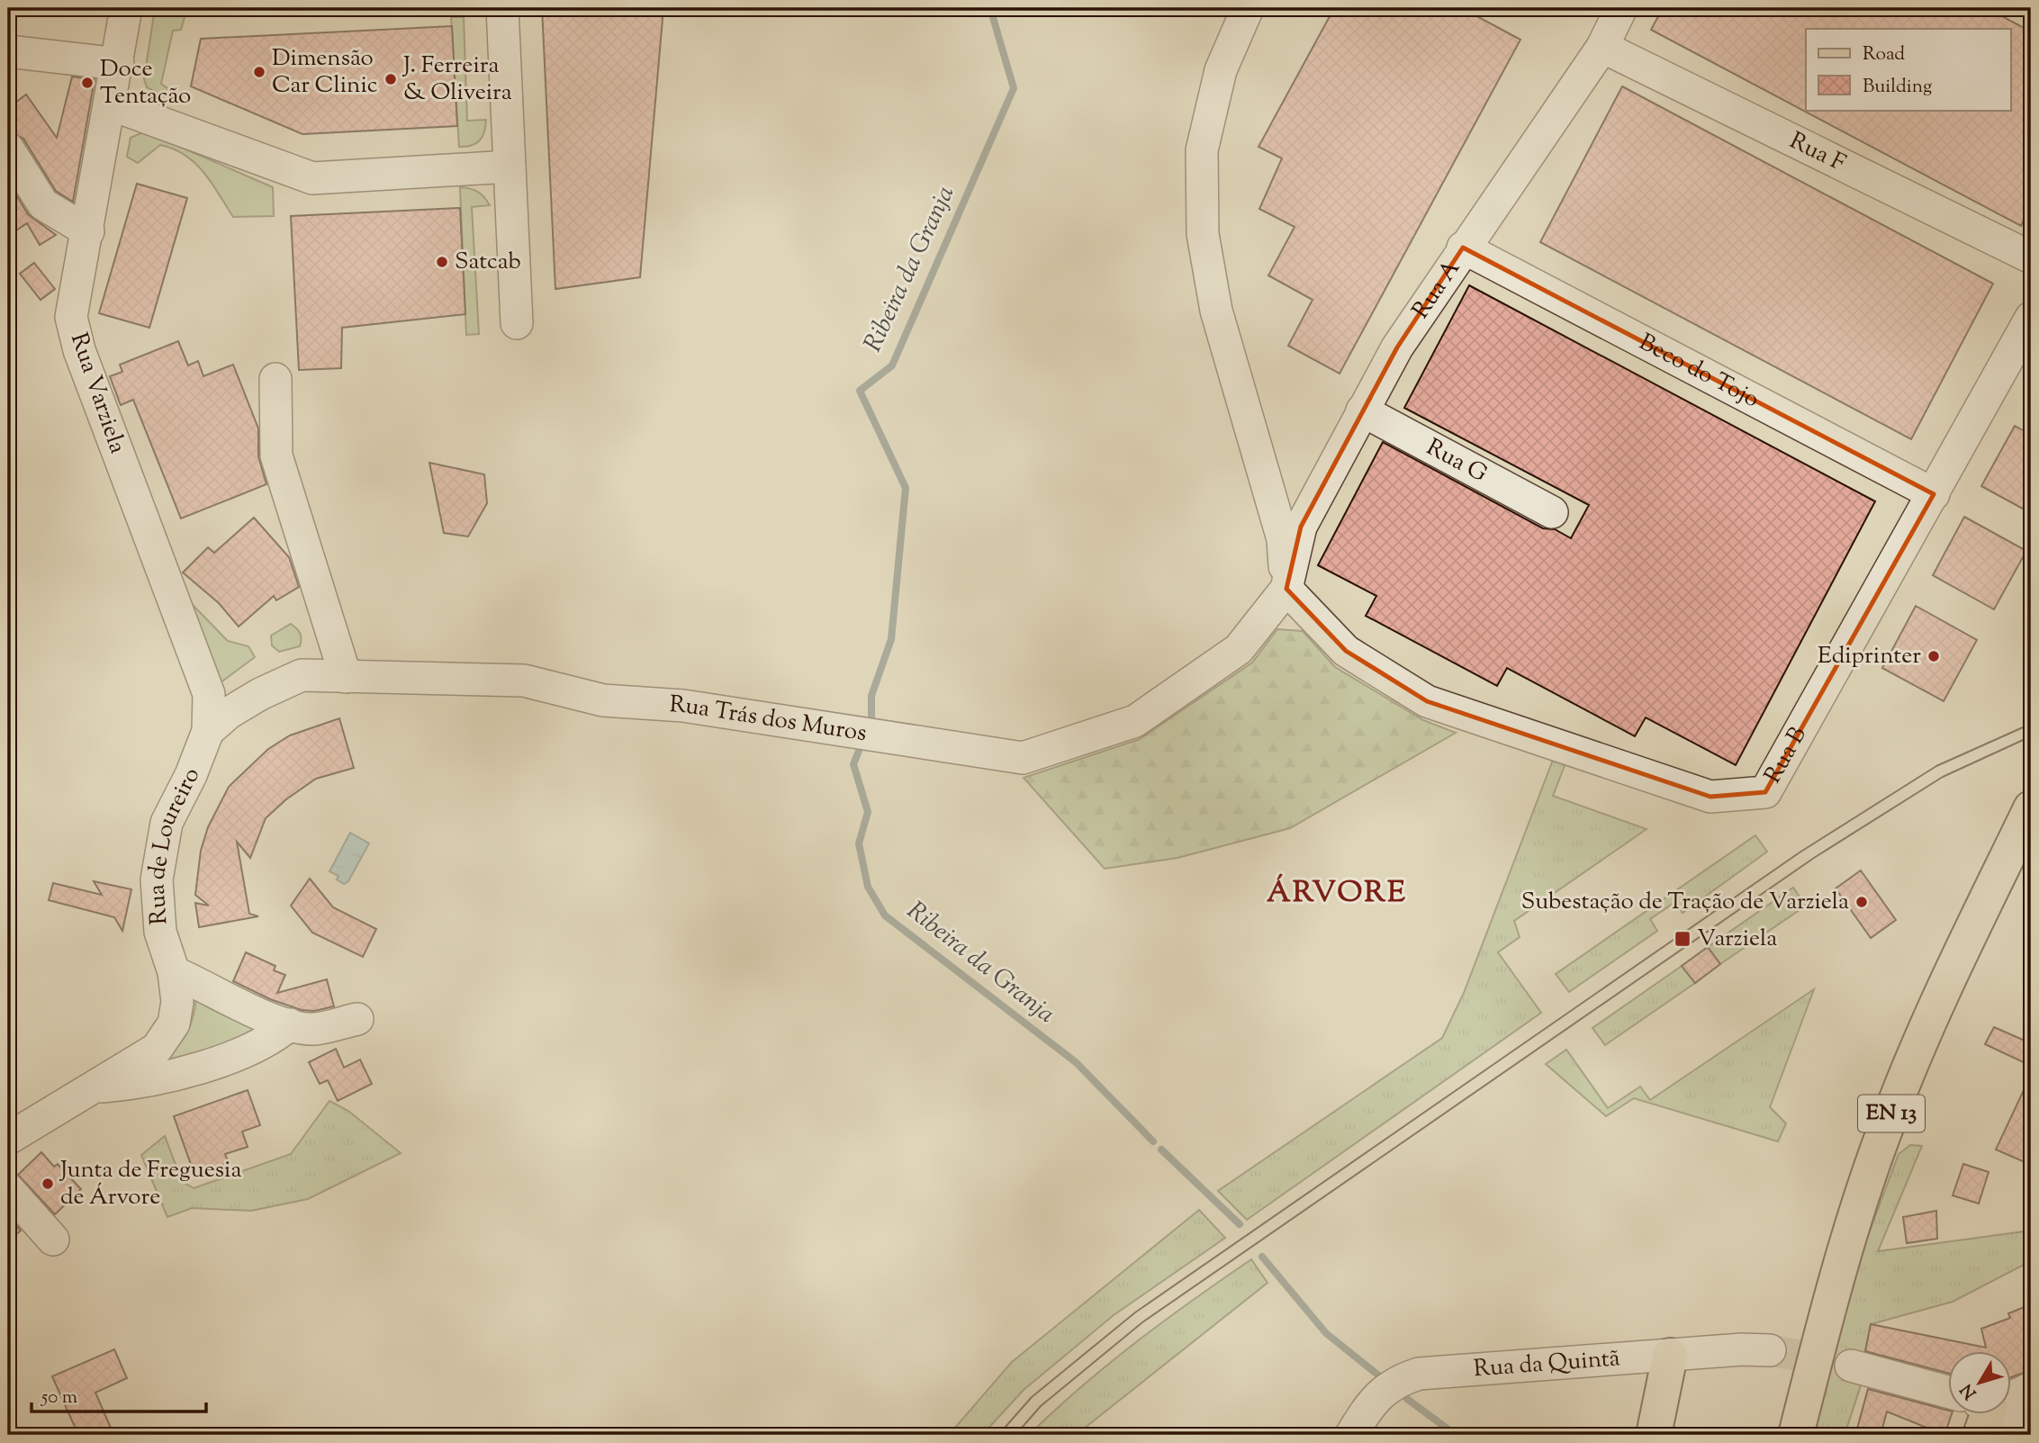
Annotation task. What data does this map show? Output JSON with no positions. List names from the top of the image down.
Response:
{
  "streets": {
    "main road": ["EN 13"],
    "street": [
      "Rua F",
      "Rua A",
      "Beco do Tojo",
      "Rua Varziela",
      "Rua G",
      "Rua Trás dos Muros",
      "Rua B",
      "Rua de Loureiro",
      "Rua da Quintã"
    ]
  },
  "crossings": [
    ["Rua F", "Rua A"],
    ["Rua A", "Beco do Tojo"],
    ["Rua A", "Rua G"],
    ["Rua A", "Rua Trás dos Muros"],
    ["Rua A", "Rua B"],
    ["Beco do Tojo", "Rua B"],
    ["Rua Varziela", "Rua Trás dos Muros"],
    ["Rua Varziela", "Rua de Loureiro"],
    ["Rua Trás dos Muros", "Rua B"],
    ["Rua Trás dos Muros", "Rua de Loureiro"]
  ],
  "districts": ["ÁRVORE"],
  "water": ["Ribeira da Granja"],
  "places": {
    "other": [
      "Dimensão Car Clinic",
      "J. Ferreira & Oliveira",
      "Doce Tentação",
      "Satcab",
      "Ediprinter",
      "Subestação de Tração de Varziela",
      "Junta de Freguesia de Árvore"
    ],
    "transit": ["Varziela"]
  },
  "legend": ["Road", "Building"],
  "scale_bar": "50 m",
  "north": "bottom left"
}
